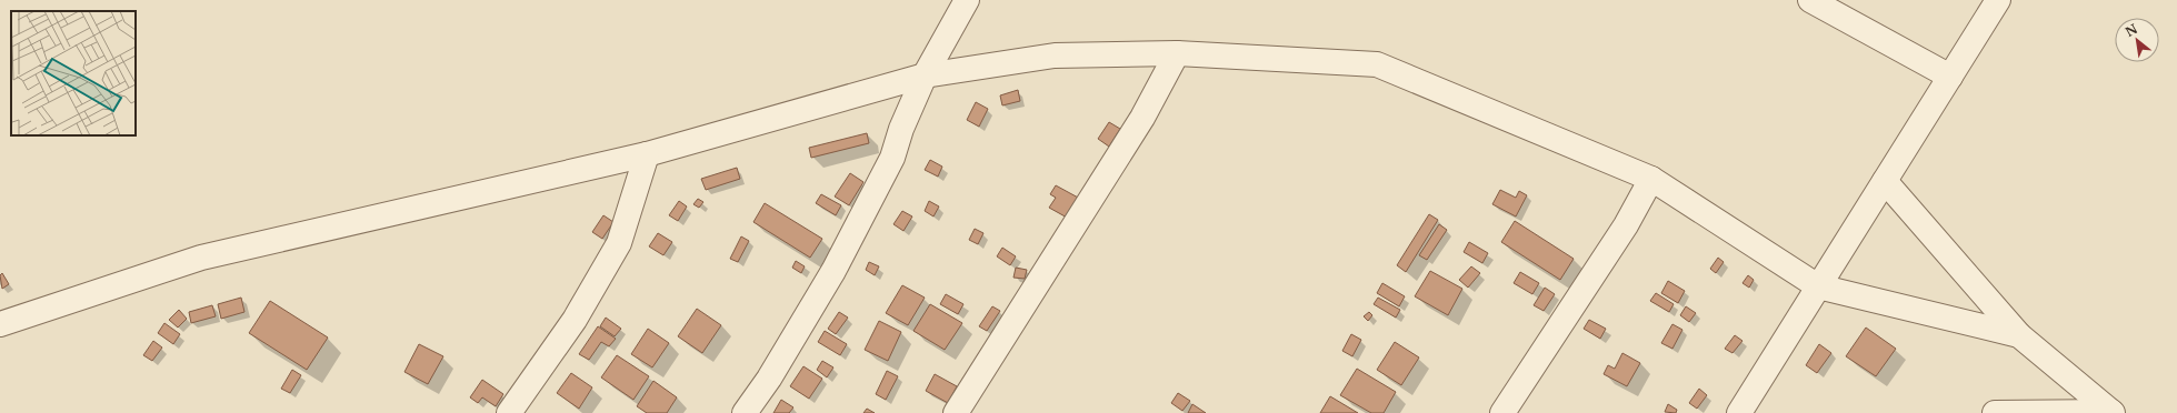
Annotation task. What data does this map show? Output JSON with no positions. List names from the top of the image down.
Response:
{
  "north": "top left"
}
